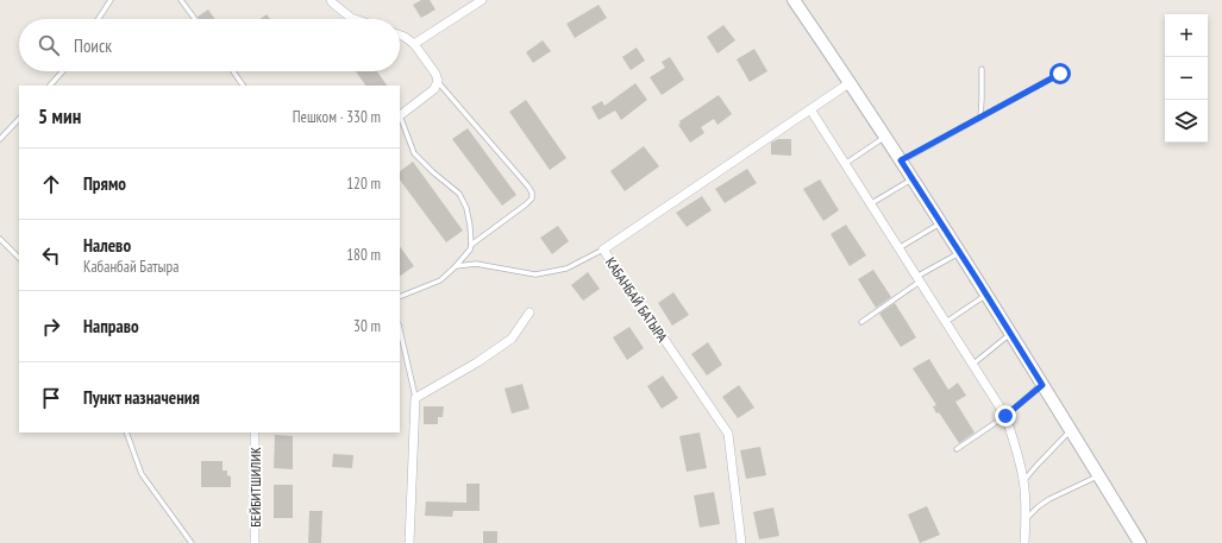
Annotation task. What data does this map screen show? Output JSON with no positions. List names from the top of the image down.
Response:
{
  "streets": {
    "street": ["КАБАНБАЙ БАТЫРА", "БЕЙБИТШИЛИК"]
  },
  "page": {
    "map_buttons": ["+", "−"],
    "search": "Поиск",
    "heading": ["5 мин", "Пешком · 330 m"],
    "list": [
      ["Прямо", "120 m"],
      ["Налево", "Кабанбай Батыра", "180 m"],
      ["Направо", "30 m"],
      "Пункт назначения"
    ]
  }
}
